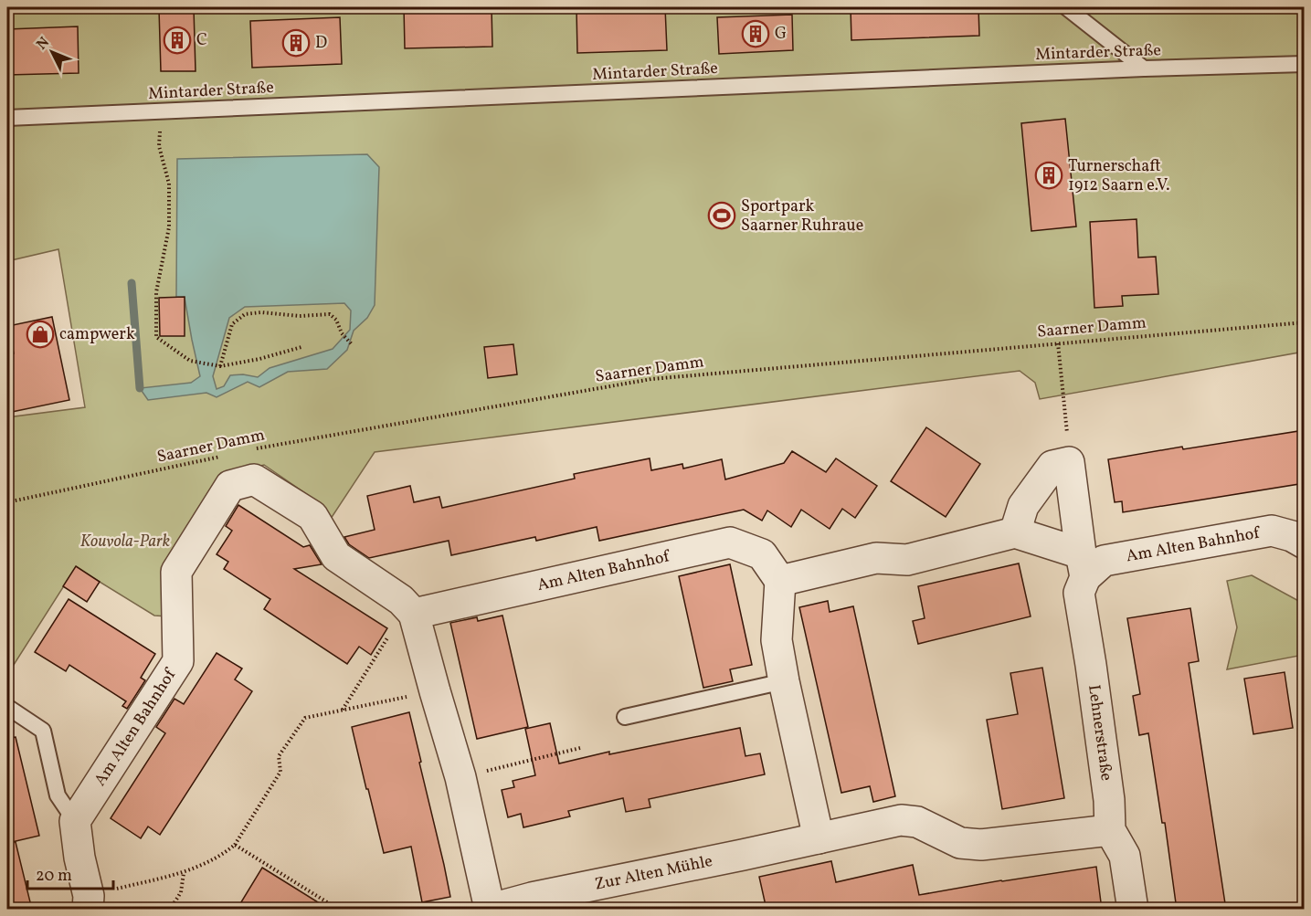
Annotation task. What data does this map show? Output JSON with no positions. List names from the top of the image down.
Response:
{
  "streets": {
    "street": ["Am Alten Bahnhof", "Lehnerstraße", "Zur Alten Mühle"],
    "lane": ["Mintarder Straße"],
    "path": ["Saarner Damm"]
  },
  "crossings": [
    ["Am Alten Bahnhof", "Lehnerstraße"],
    ["Lehnerstraße", "Zur Alten Mühle"]
  ],
  "parks": ["Kouvola-Park"],
  "places": {
    "building": [
      "G",
      "C",
      "D",
      "Turnerschaft 1912 Saarn e.V."
    ],
    "sports": ["Sportpark Saarner Ruhraue"],
    "shop": ["campwerk"]
  },
  "scale_bar": "20 m",
  "north": "top left"
}
